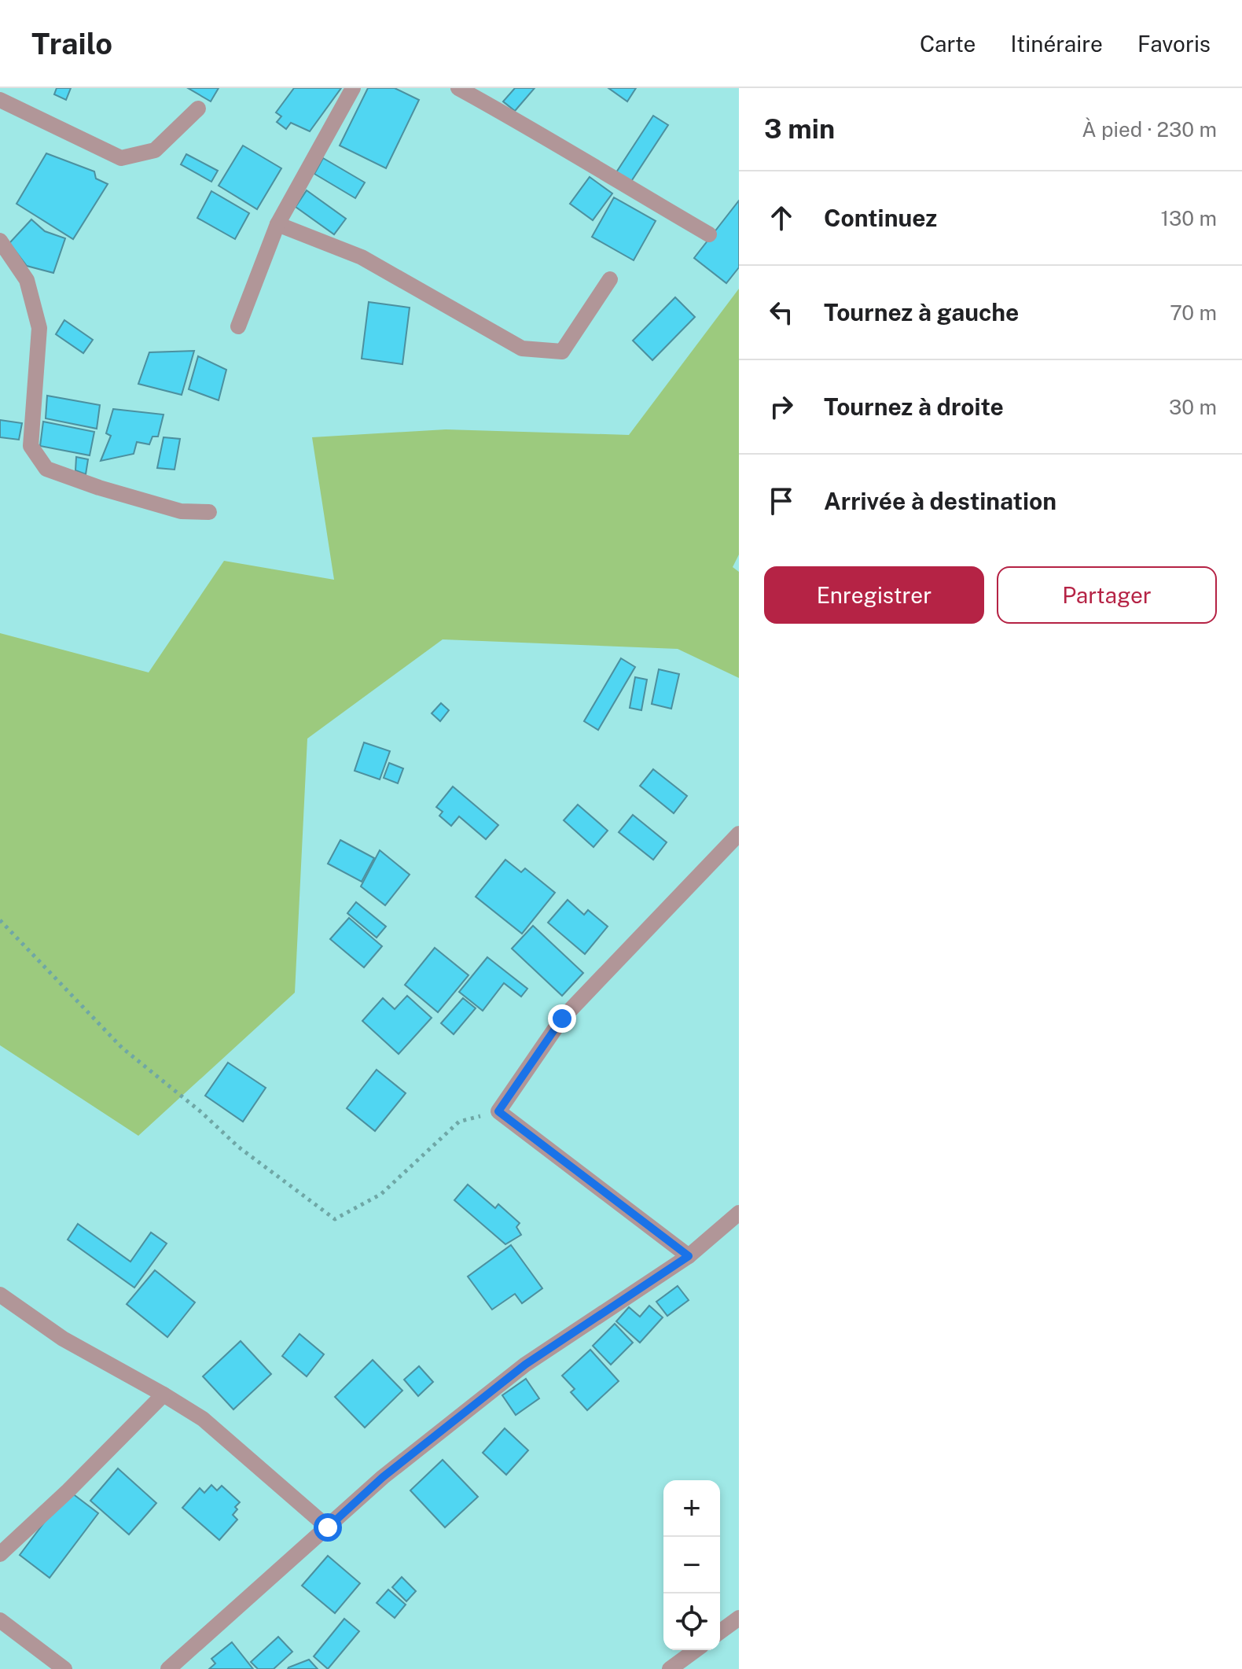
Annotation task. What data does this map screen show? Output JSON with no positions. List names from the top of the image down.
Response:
{
  "page": {
    "header": "Trailo",
    "nav": ["Carte", "Itinéraire", "Favoris"],
    "heading": ["3 min", "À pied · 230 m"],
    "list": [
      ["Continuez", "130 m"],
      ["Tournez à gauche", "70 m"],
      ["Tournez à droite", "30 m"],
      "Arrivée à destination"
    ],
    "buttons": ["Enregistrer", "Partager"],
    "map_buttons": ["+", "−"]
  }
}
